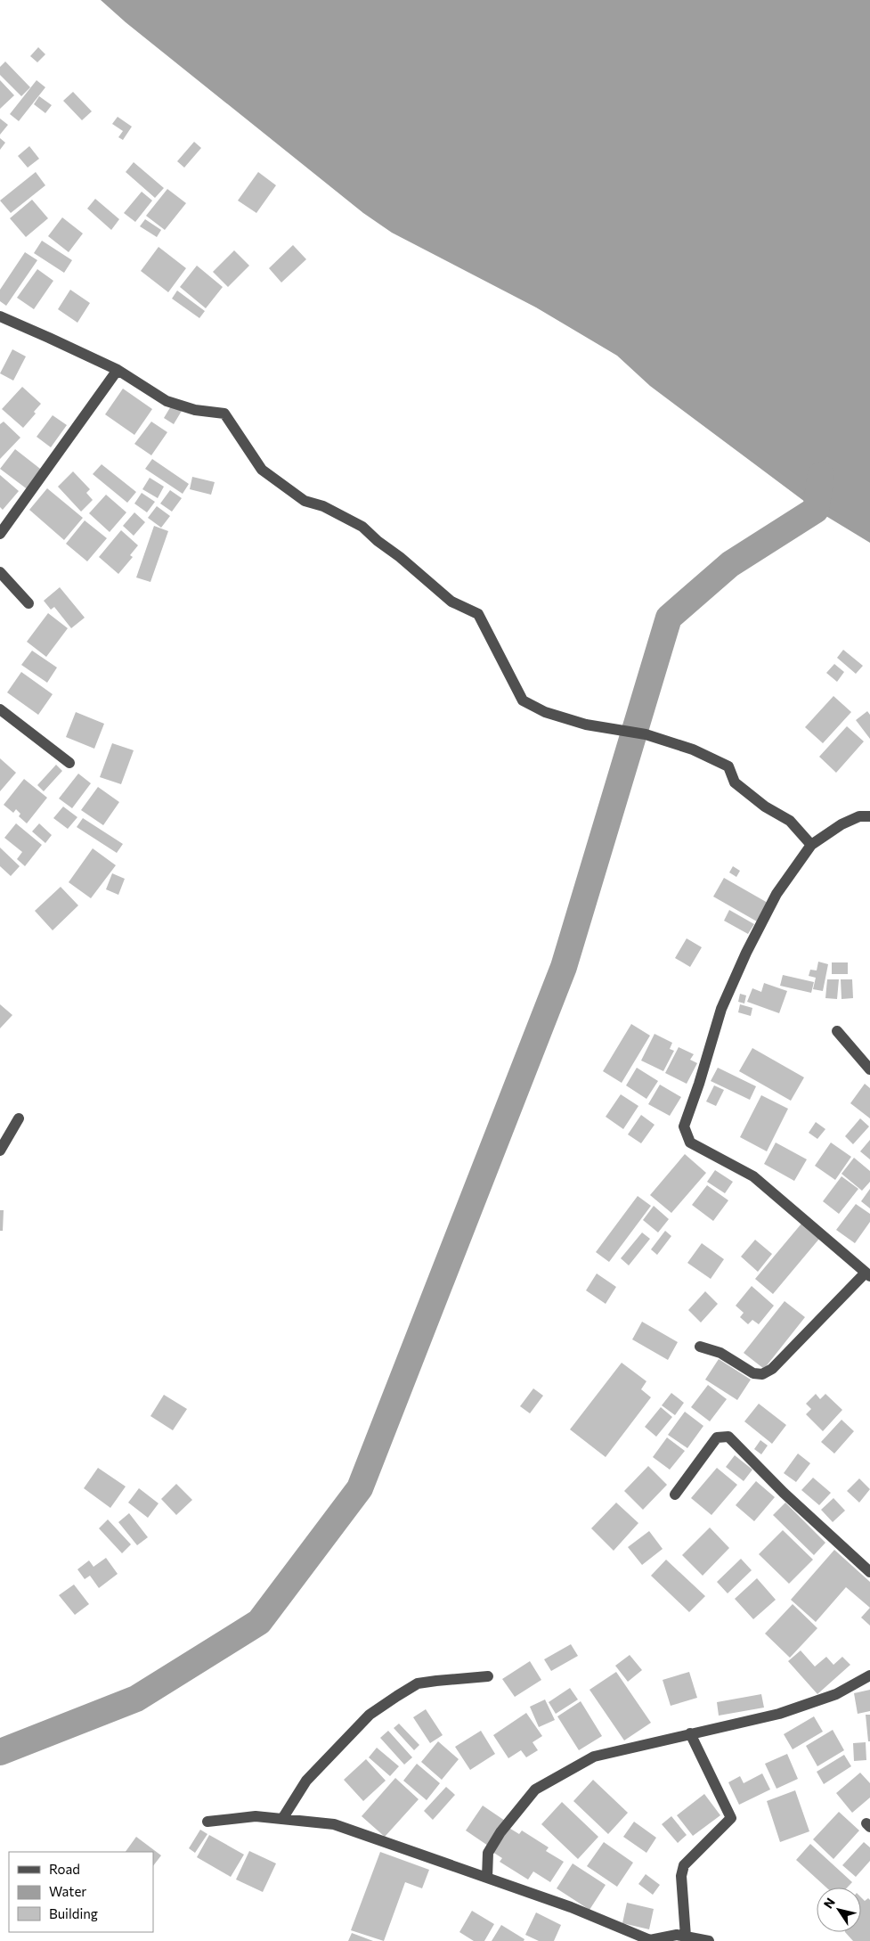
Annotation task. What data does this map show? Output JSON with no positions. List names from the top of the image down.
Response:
{
  "legend": ["Road", "Water", "Building"],
  "north": "top left"
}
